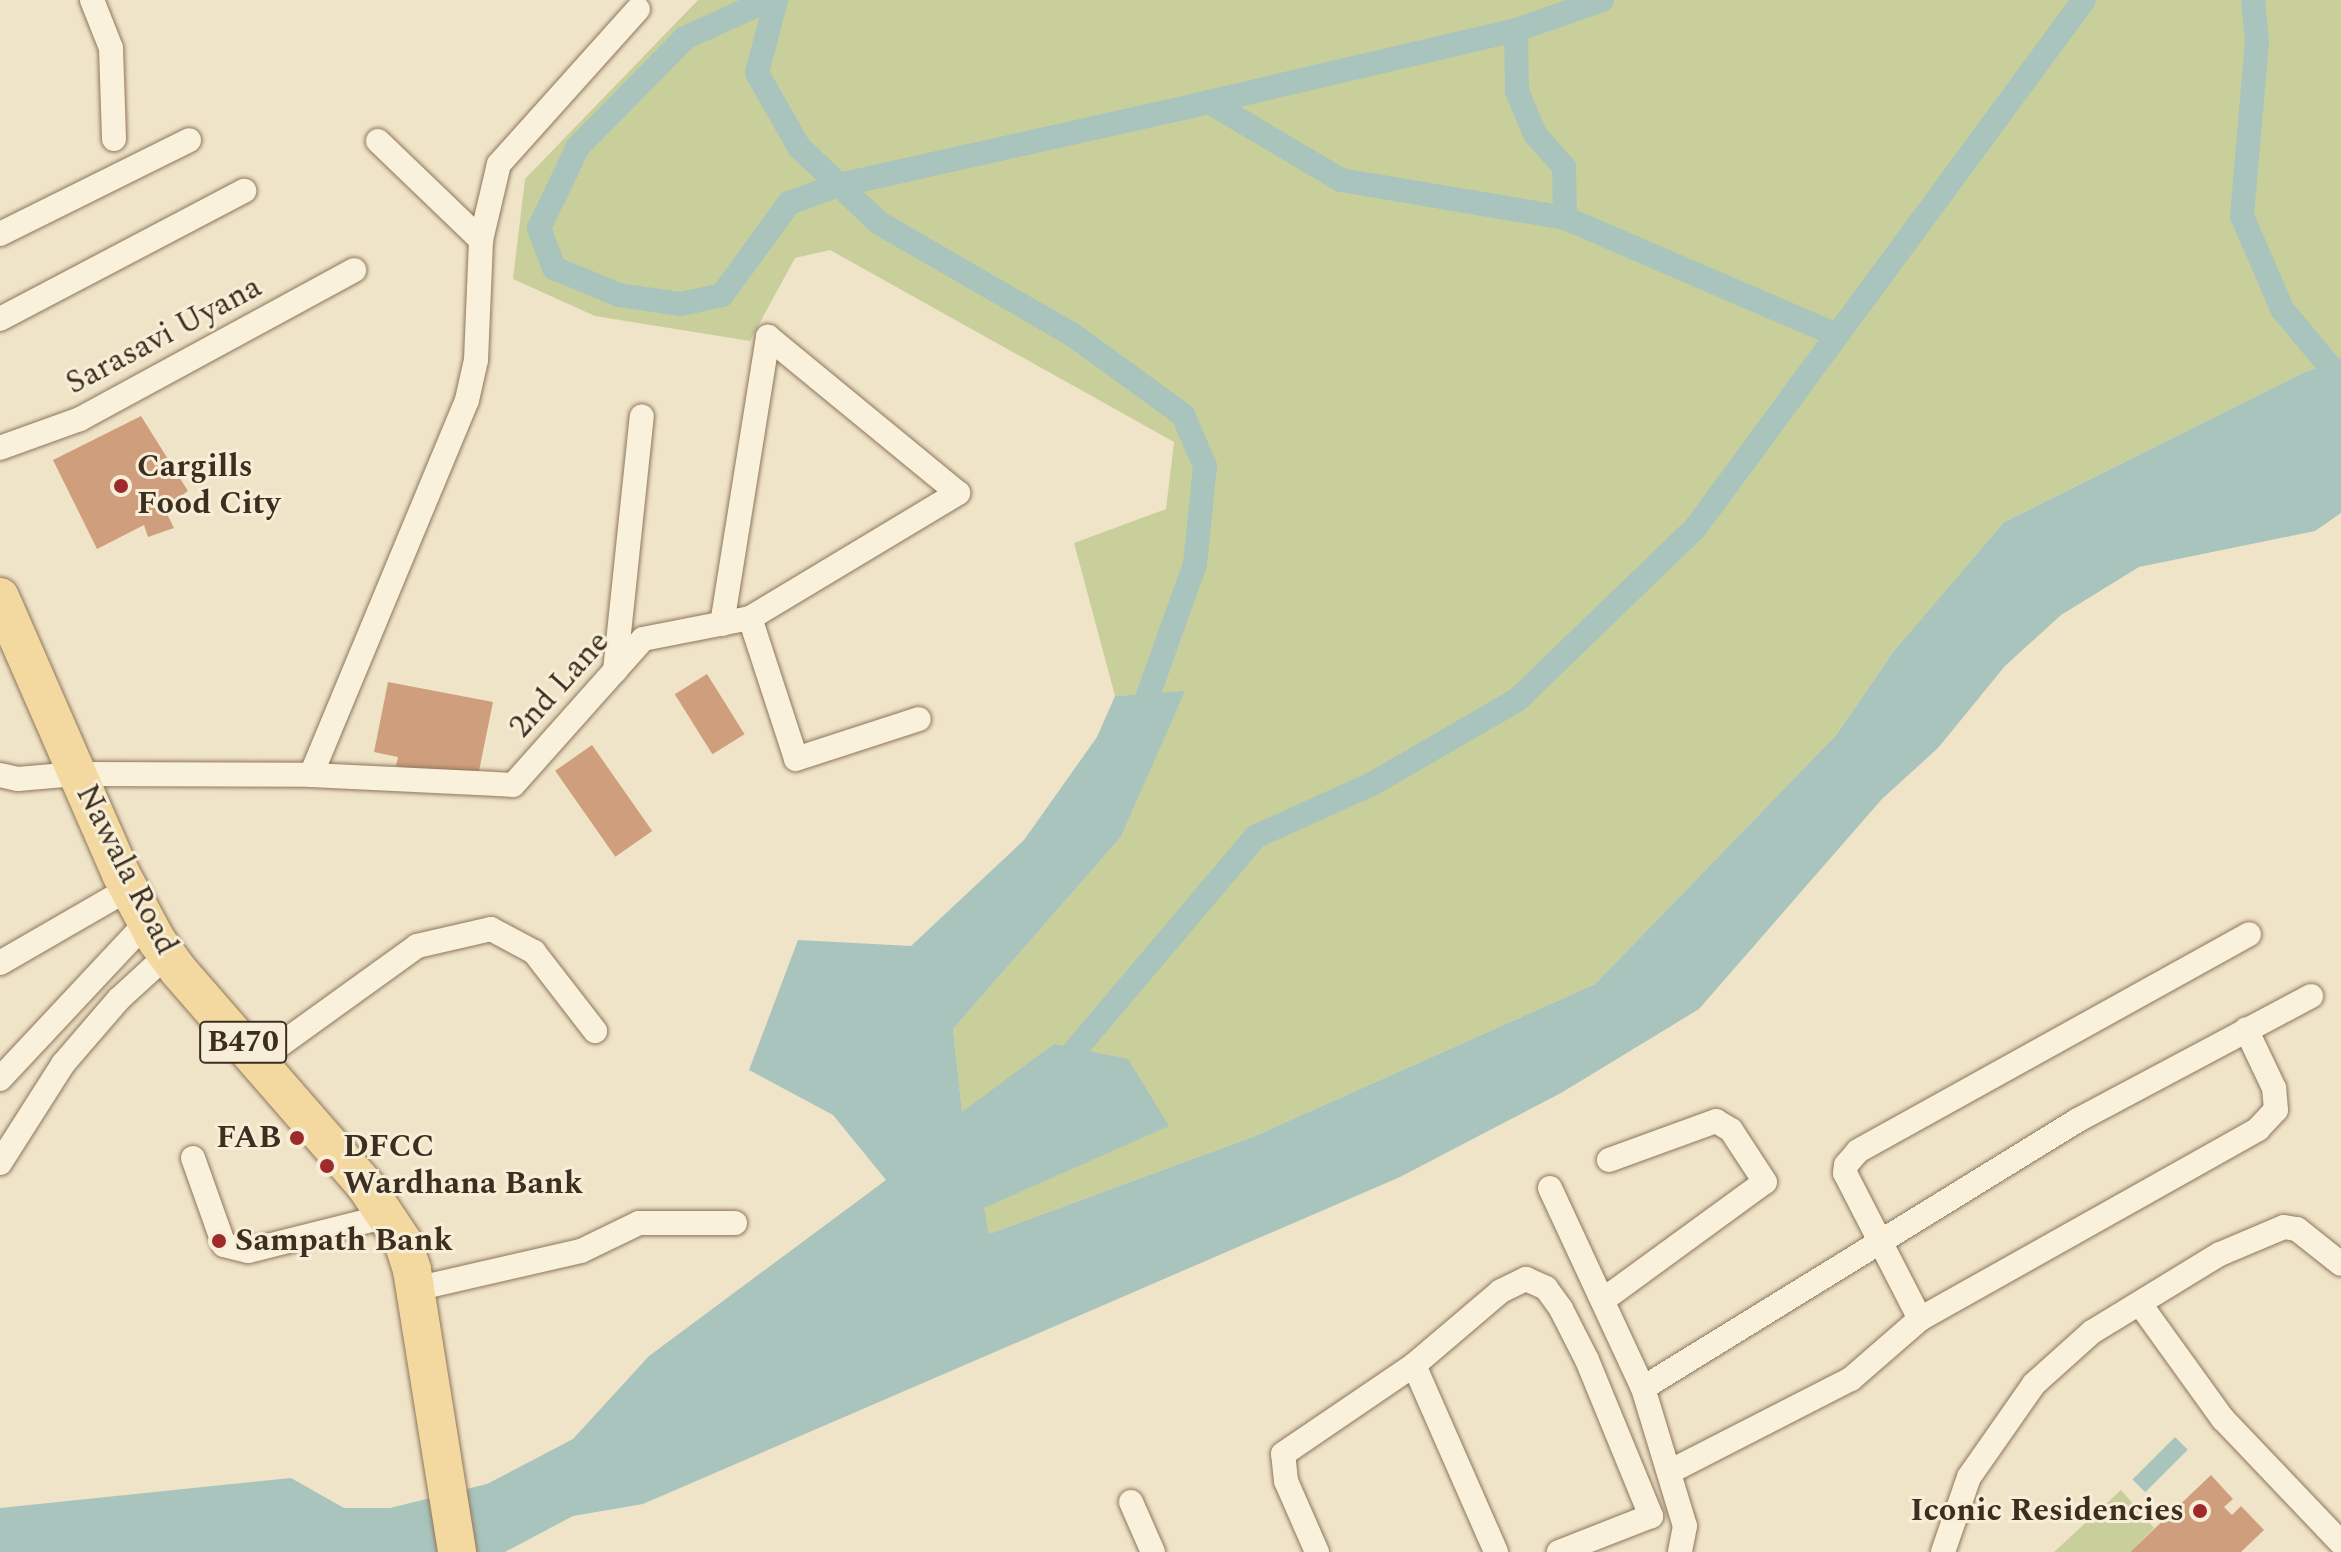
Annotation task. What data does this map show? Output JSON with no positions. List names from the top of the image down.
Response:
{
  "streets": {
    "main road": ["Nawala Road", "B470"],
    "street": ["Sarasavi Uyana", "2nd Lane"]
  },
  "crossings": [
    ["2nd Lane", "Nawala Road"]
  ],
  "places": [
    "Cargills Food City",
    "FAB",
    "DFCC Wardhana Bank",
    "Sampath Bank",
    "Iconic Residencies"
  ]
}
